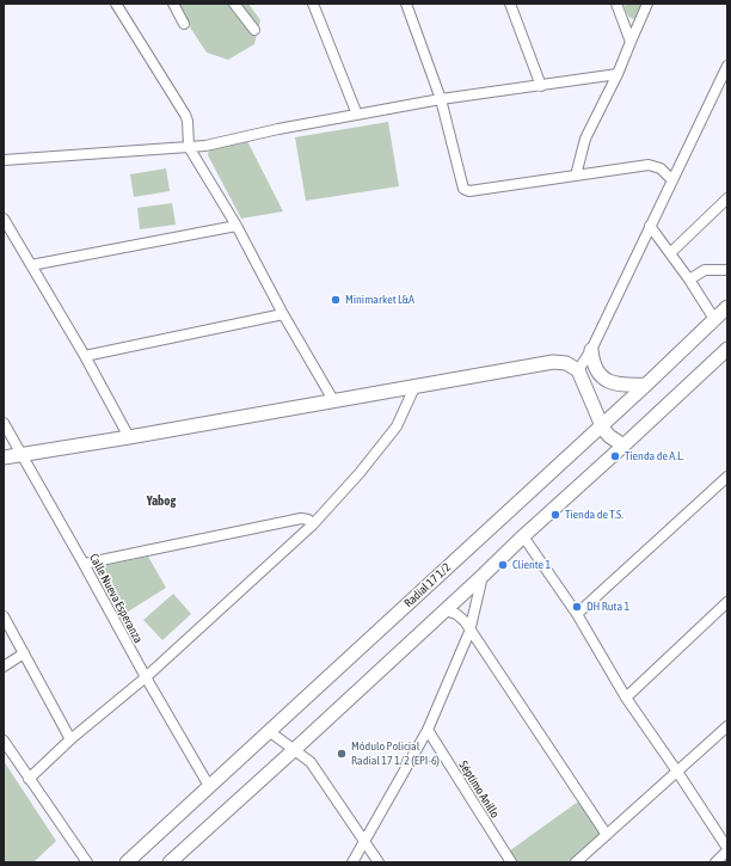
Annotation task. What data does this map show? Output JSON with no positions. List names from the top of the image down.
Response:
{
  "streets": {
    "street": ["Radial 17 1/2", "Calle Nueva Esperanza", "Séptimo Anillo"]
  },
  "crossings": [
    ["Radial 17 1/2", "Calle Nueva Esperanza"]
  ],
  "districts": ["Yabog"],
  "places": [
    "Minimarket L&A",
    "Tienda de A.L.",
    "Tienda de T.S.",
    "Cliente 1",
    "DH Ruta 1",
    "Módulo Policial Radial 17 1/2 (EPI-6)"
  ]
}
